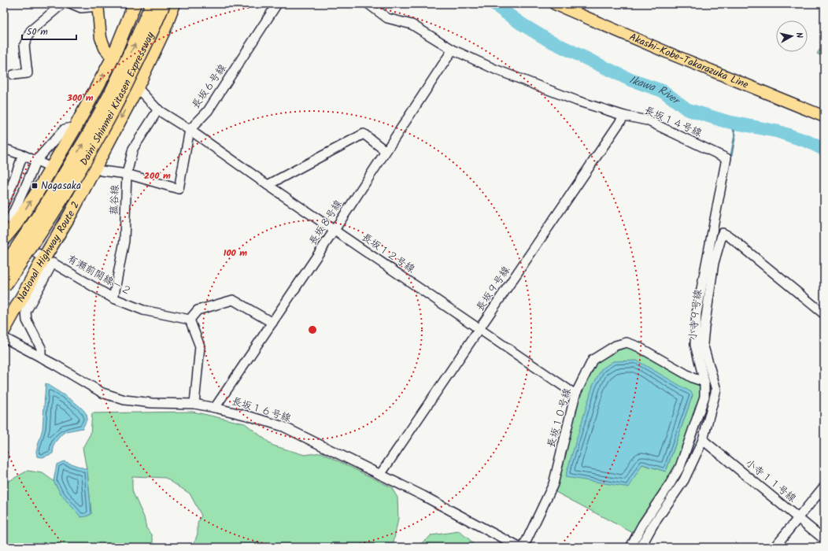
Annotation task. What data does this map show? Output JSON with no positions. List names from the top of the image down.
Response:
{
  "streets": {
    "highway": ["Daini Shinmei Kitasen Expressway", "National Highway Route 2"],
    "main road": ["Akashi-Kobe-Takarazuka Line"],
    "street": [
      "長坂６号線",
      "長坂１４号線",
      "菰谷線",
      "長坂８号線",
      "長坂１２号線",
      "有瀬前開線－２",
      "長坂９号線",
      "小寺９号線",
      "長坂１６号線",
      "長坂１０号線",
      "小寺１１号線"
    ]
  },
  "crossings": [
    ["長坂６号線", "長坂１２号線"],
    ["長坂１４号線", "長坂８号線"],
    ["長坂１４号線", "長坂９号線"],
    ["長坂１４号線", "小寺９号線"],
    ["長坂１４号線", "長坂１０号線"],
    ["菰谷線", "長坂１２号線"],
    ["菰谷線", "有瀬前開線－２"],
    ["長坂８号線", "長坂１２号線"],
    ["長坂８号線", "長坂１６号線"],
    ["National Highway Route 2", "長坂１２号線"],
    ["長坂１２号線", "長坂９号線"],
    ["長坂１２号線", "長坂１０号線"],
    ["有瀬前開線－２", "長坂１６号線"],
    ["長坂９号線", "長坂１６号線"],
    ["小寺９号線", "小寺１１号線"]
  ],
  "water": ["Ikawa River"],
  "places": {
    "transit": ["Nagasaka"]
  },
  "scale_bar": "50 m",
  "north": "right",
  "rings": ["300 m", "200 m", "100 m"]
}
